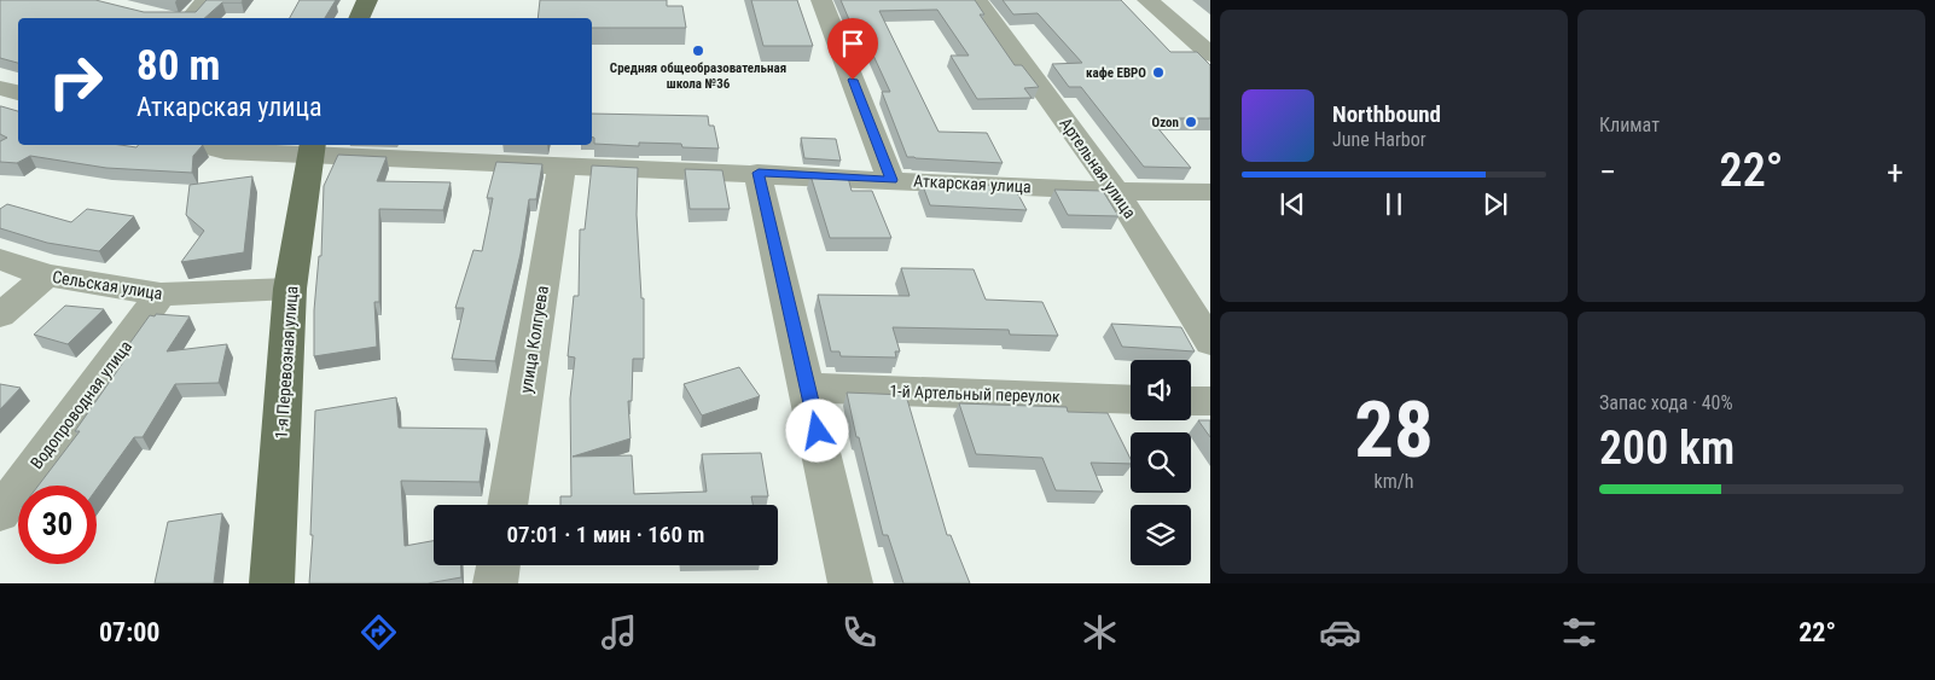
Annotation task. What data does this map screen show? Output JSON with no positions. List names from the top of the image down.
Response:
{
  "streets": {
    "main road": ["1-я Перевозная улица"],
    "street": [
      "Артельная улица",
      "Аткарская улица",
      "Сельская улица",
      "улица Колгуева",
      "1-й Артельный переулок",
      "Водопроводная улица"
    ]
  },
  "crossings": [
    ["Артельная улица", "Аткарская улица"],
    ["Аткарская улица", "улица Колгуева"],
    ["Аткарская улица", "1-я Перевозная улица"],
    ["Сельская улица", "1-я Перевозная улица"],
    ["Сельская улица", "Водопроводная улица"]
  ],
  "places": ["Средняя общеобразовательная школа №36", "кафе ЕВРО", "Ozon"],
  "page": {
    "tile": [
      "Климат",
      ["28", "km/h"],
      ["Запас хода · 40%", "200 km"]
    ],
    "turn": ["80 m", "Аткарская улица"],
    "song": ["Northbound", "June Harbor"],
    "heat": ["−", "22°", "+"],
    "limit": "30",
    "trip": "07:01 · 1 мин · 160 m",
    "tabs": ["07:00", "22°"]
  }
}
